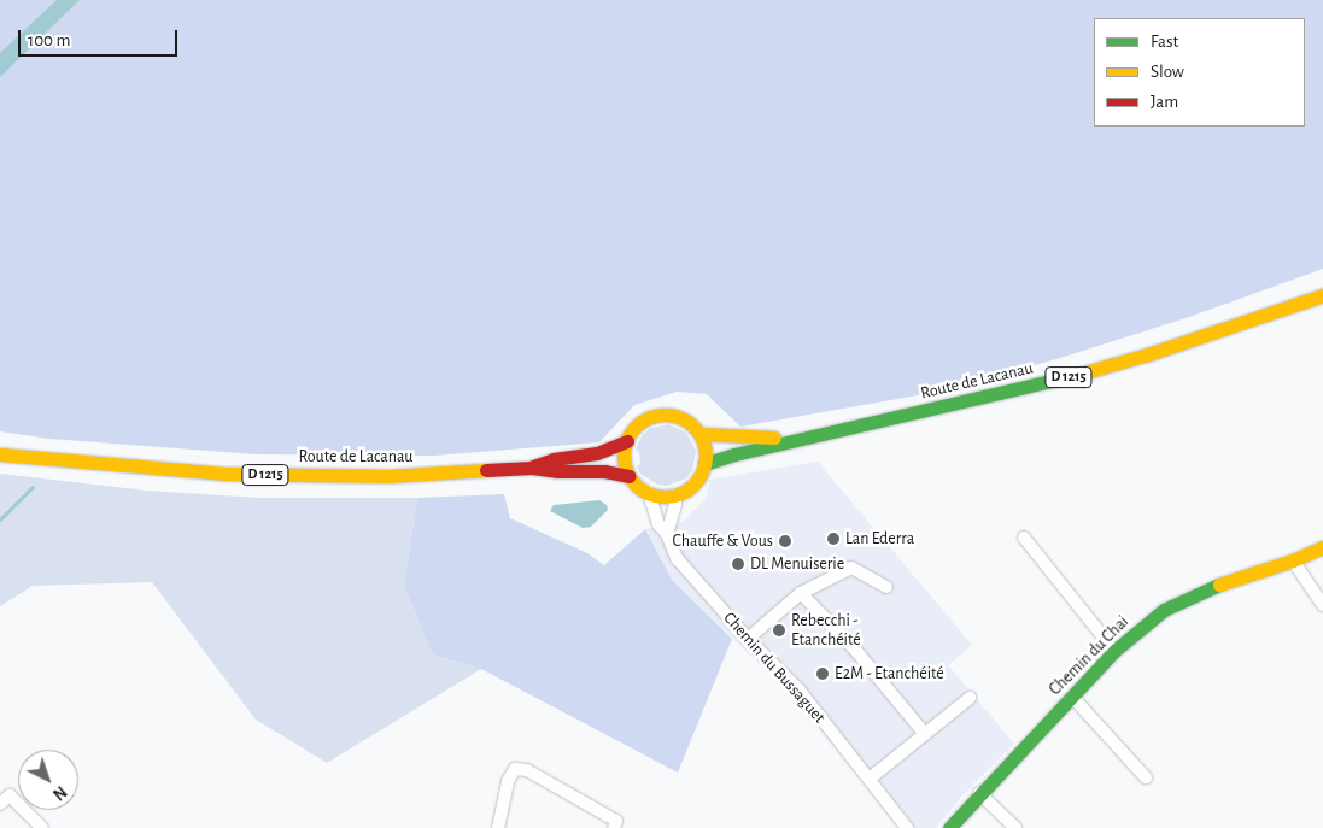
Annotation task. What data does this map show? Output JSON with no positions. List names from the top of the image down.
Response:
{
  "streets": {
    "main road": ["D 1215", "Route de Lacanau", "Chemin du Chai"],
    "street": ["Chemin du Bussaguet"]
  },
  "crossings": [
    ["D 1215", "Route de Lacanau"],
    ["D 1215", "Chemin du Bussaguet"]
  ],
  "places": [
    "Lan Ederra",
    "Chauffe & Vous",
    "DL Menuiserie",
    "Rebecchi - Etanchéité",
    "E2M - Etanchéité"
  ],
  "legend": ["Fast", "Slow", "Jam"],
  "scale_bar": "100 m",
  "north": "bottom right"
}
